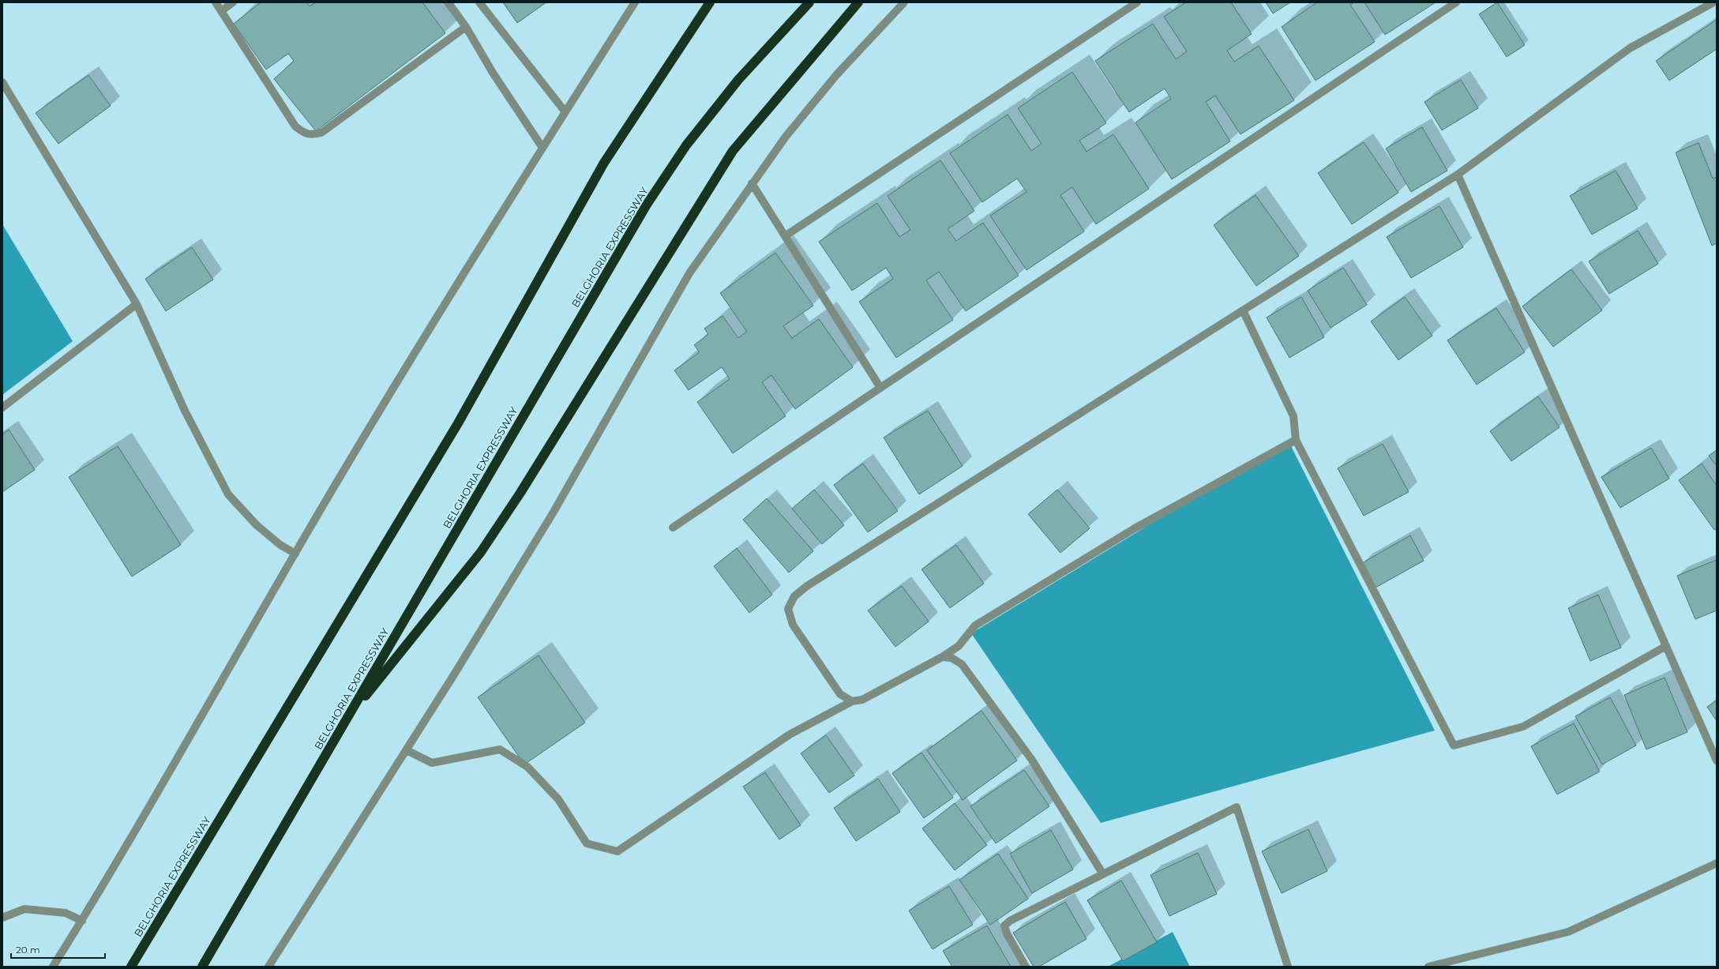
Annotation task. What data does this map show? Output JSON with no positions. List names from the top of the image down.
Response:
{
  "streets": {
    "highway": ["BELGHORIA EXPRESSWAY"]
  },
  "scale_bar": "20 m"
}
